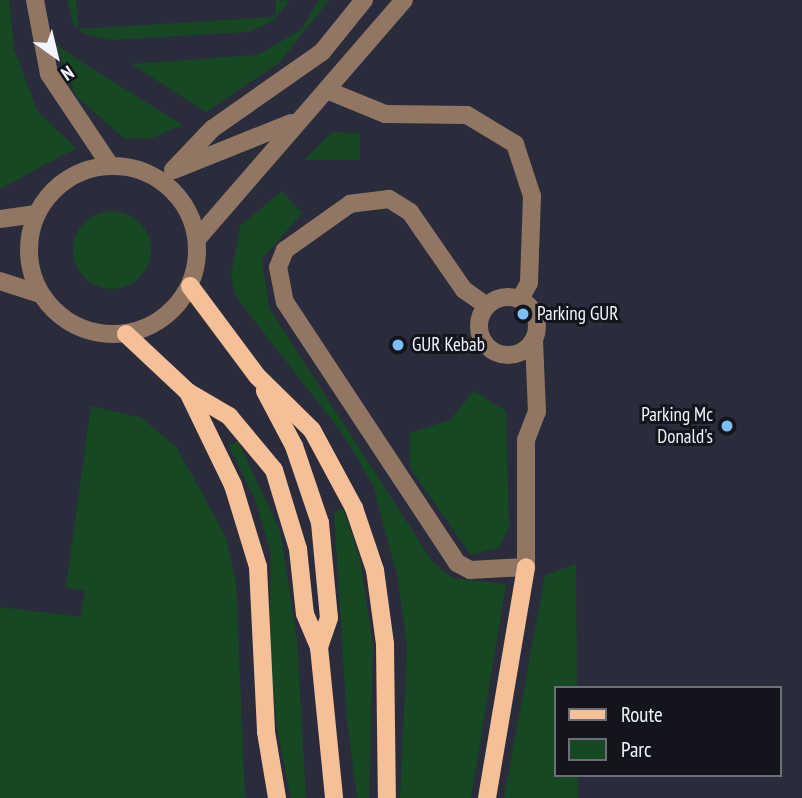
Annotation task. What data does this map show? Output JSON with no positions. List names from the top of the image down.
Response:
{
  "places": ["Parking GUR", "GUR Kebab", "Parking Mc Donald's"],
  "legend": ["Route", "Parc"],
  "north": "bottom right"
}
